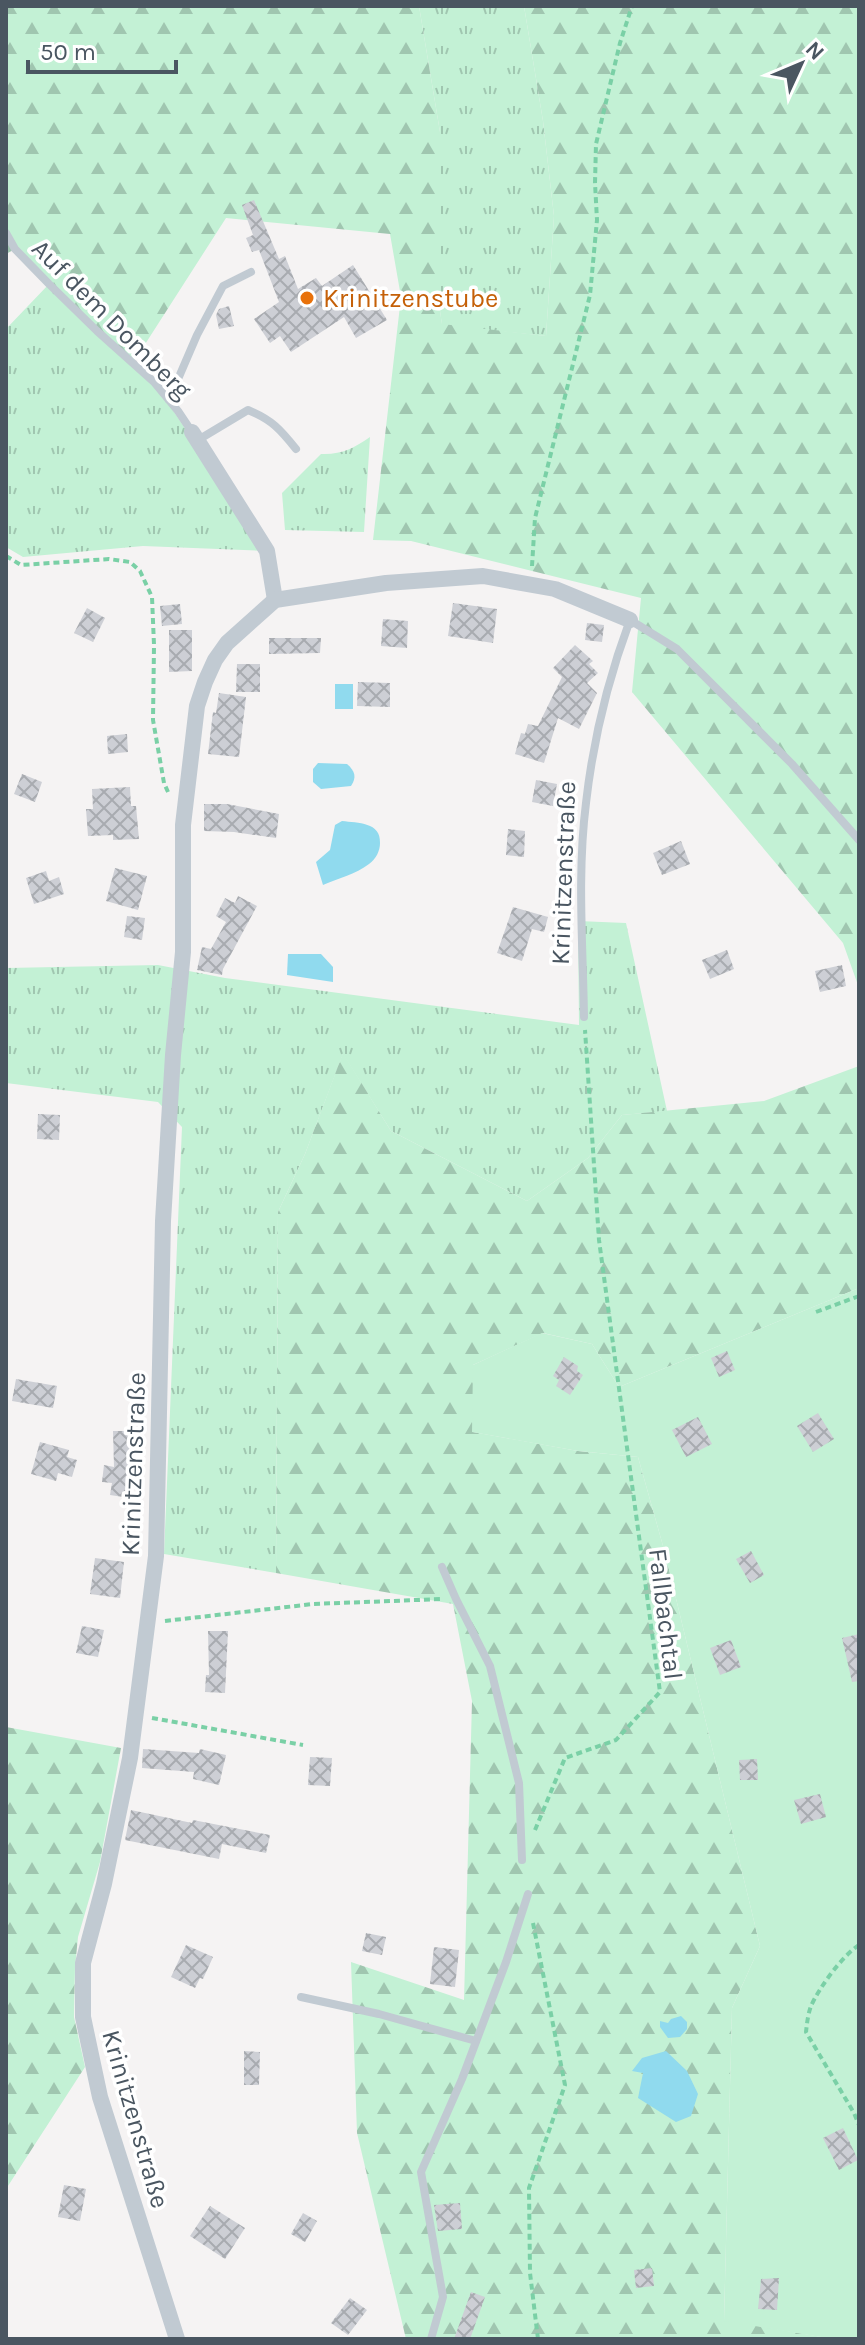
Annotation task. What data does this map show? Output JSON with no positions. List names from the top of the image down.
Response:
{
  "streets": {
    "street": ["Krinitzenstraße"],
    "lane": ["Auf dem Domberg"],
    "path": ["Fallbachtal"]
  },
  "crossings": [
    ["Krinitzenstraße", "Fallbachtal"]
  ],
  "places": ["Krinitzenstube"],
  "scale_bar": "50 m",
  "north": "top right"
}
